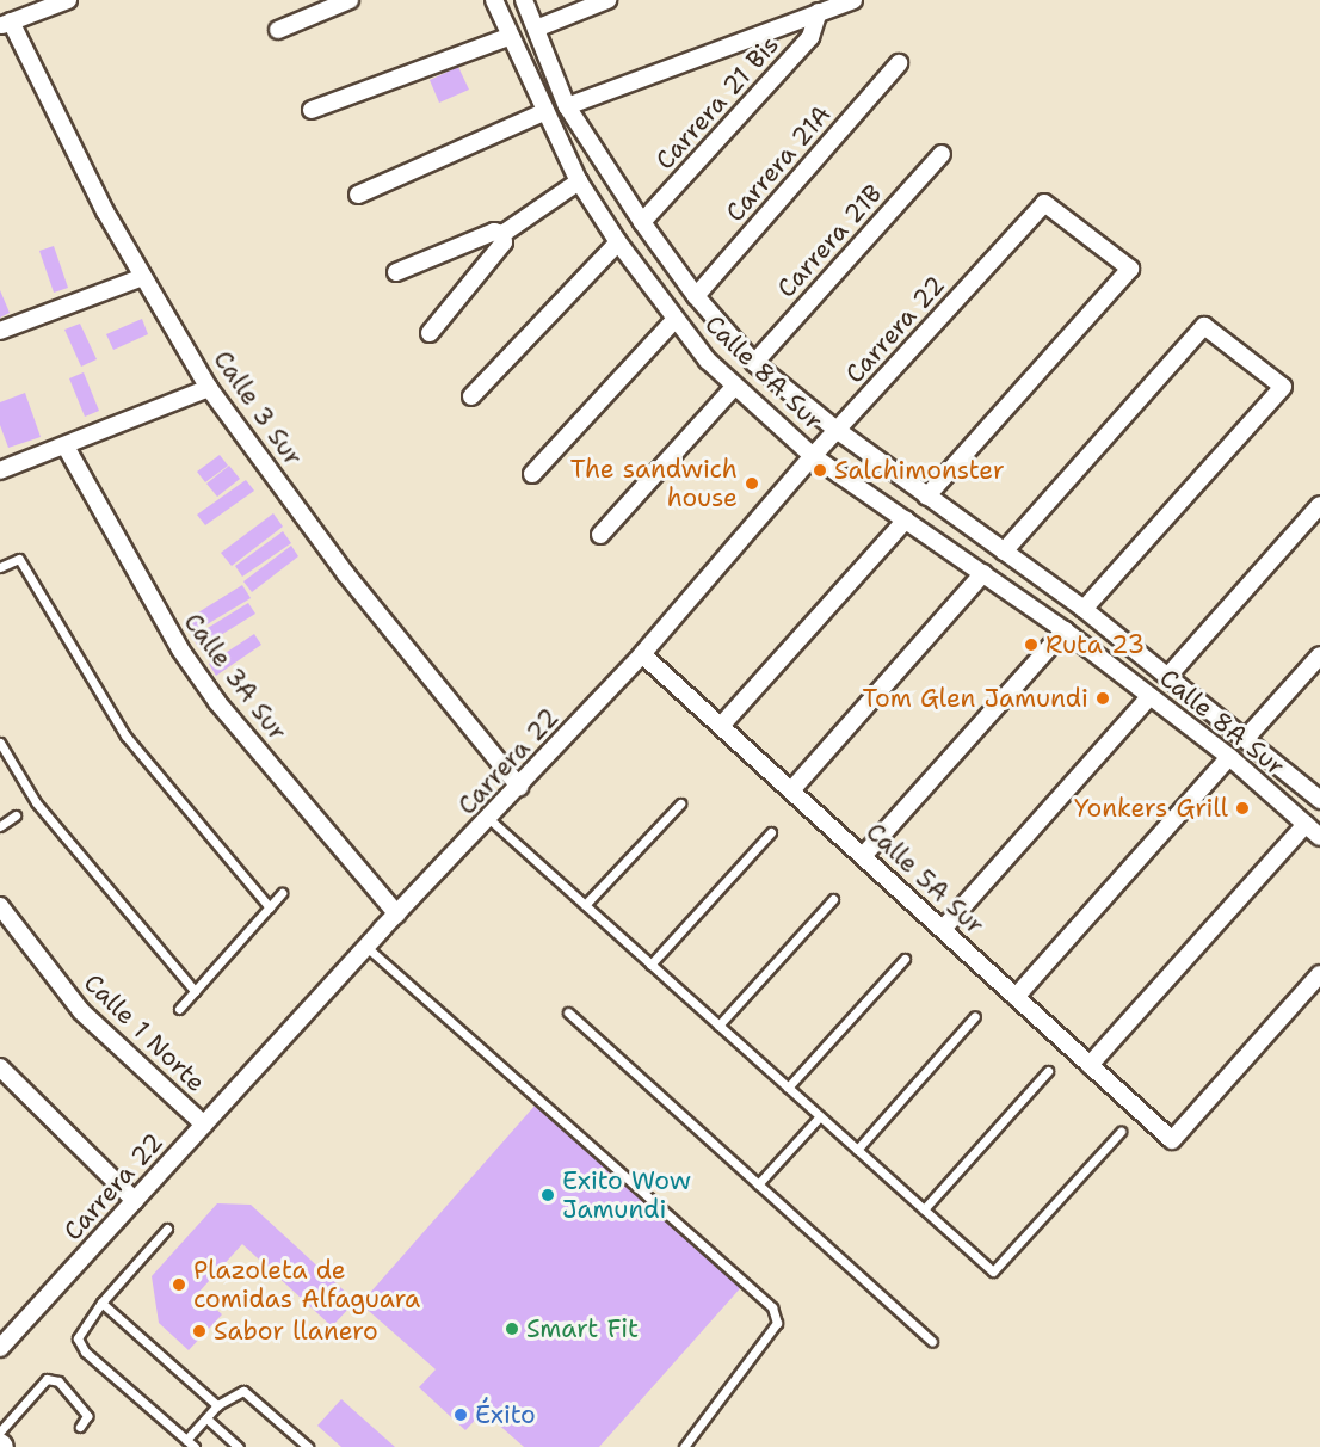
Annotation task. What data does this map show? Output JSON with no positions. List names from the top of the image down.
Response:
{
  "streets": {
    "street": [
      "Carrera 21 Bis",
      "Carrera 21A",
      "Carrera 21B",
      "Carrera 22",
      "Calle 8A Sur",
      "Calle 3 Sur",
      "Calle 3A Sur",
      "Calle 5A Sur",
      "Calle 1 Norte"
    ]
  },
  "crossings": [
    ["Carrera 21 Bis", "Calle 8A Sur"],
    ["Carrera 21A", "Calle 8A Sur"],
    ["Carrera 21B", "Calle 8A Sur"],
    ["Carrera 22", "Calle 8A Sur"],
    ["Carrera 22", "Calle 3 Sur"],
    ["Carrera 22", "Calle 3A Sur"],
    ["Carrera 22", "Calle 5A Sur"],
    ["Carrera 22", "Calle 1 Norte"]
  ],
  "places": [
    "Salchimonster",
    "The sandwich house",
    "Ruta 23",
    "Tom Glen Jamundi",
    "Yonkers Grill",
    "Exito Wow Jamundi",
    "Plazoleta de comidas Alfaguara",
    "Smart Fit",
    "Sabor llanero",
    "Éxito"
  ]
}
